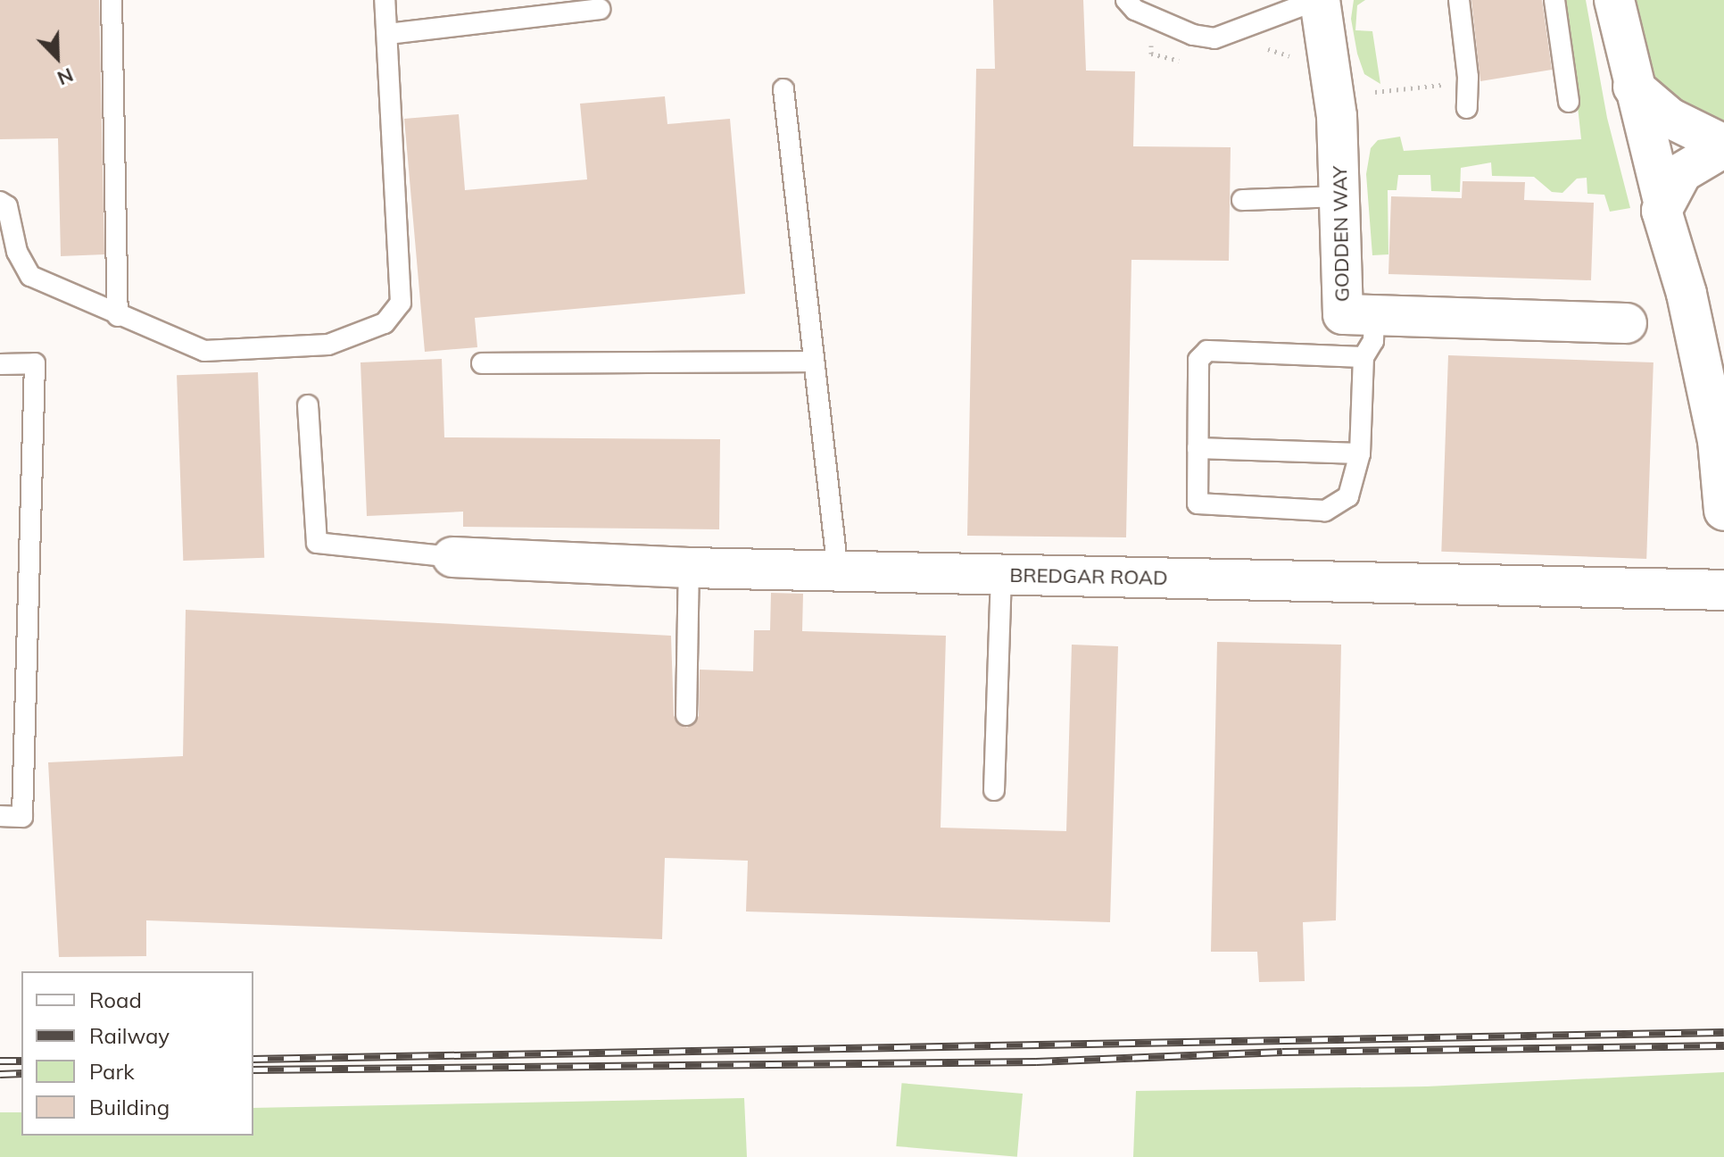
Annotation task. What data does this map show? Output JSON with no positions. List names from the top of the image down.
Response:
{
  "streets": {
    "street": ["GODDEN WAY", "BREDGAR ROAD"]
  },
  "legend": [
    "Road",
    "Railway",
    "Park",
    "Building"
  ],
  "north": "bottom right"
}
